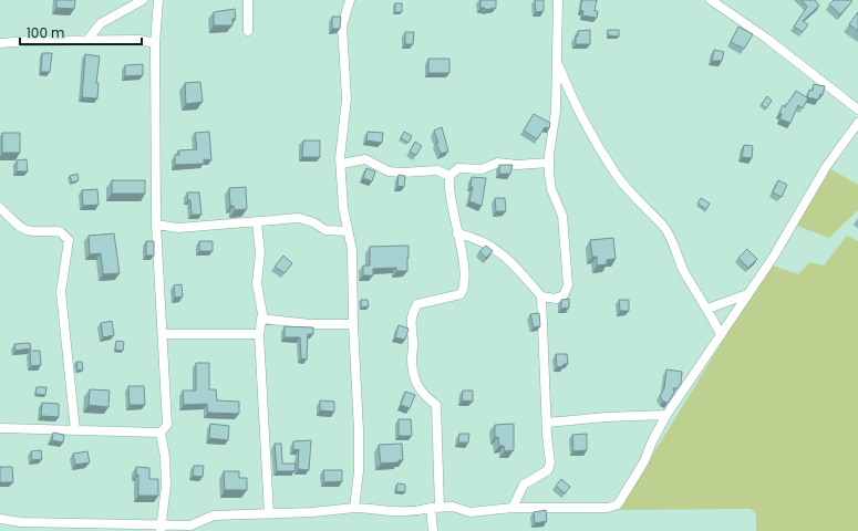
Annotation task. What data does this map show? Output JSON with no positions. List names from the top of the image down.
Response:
{
  "scale_bar": "100 m"
}
